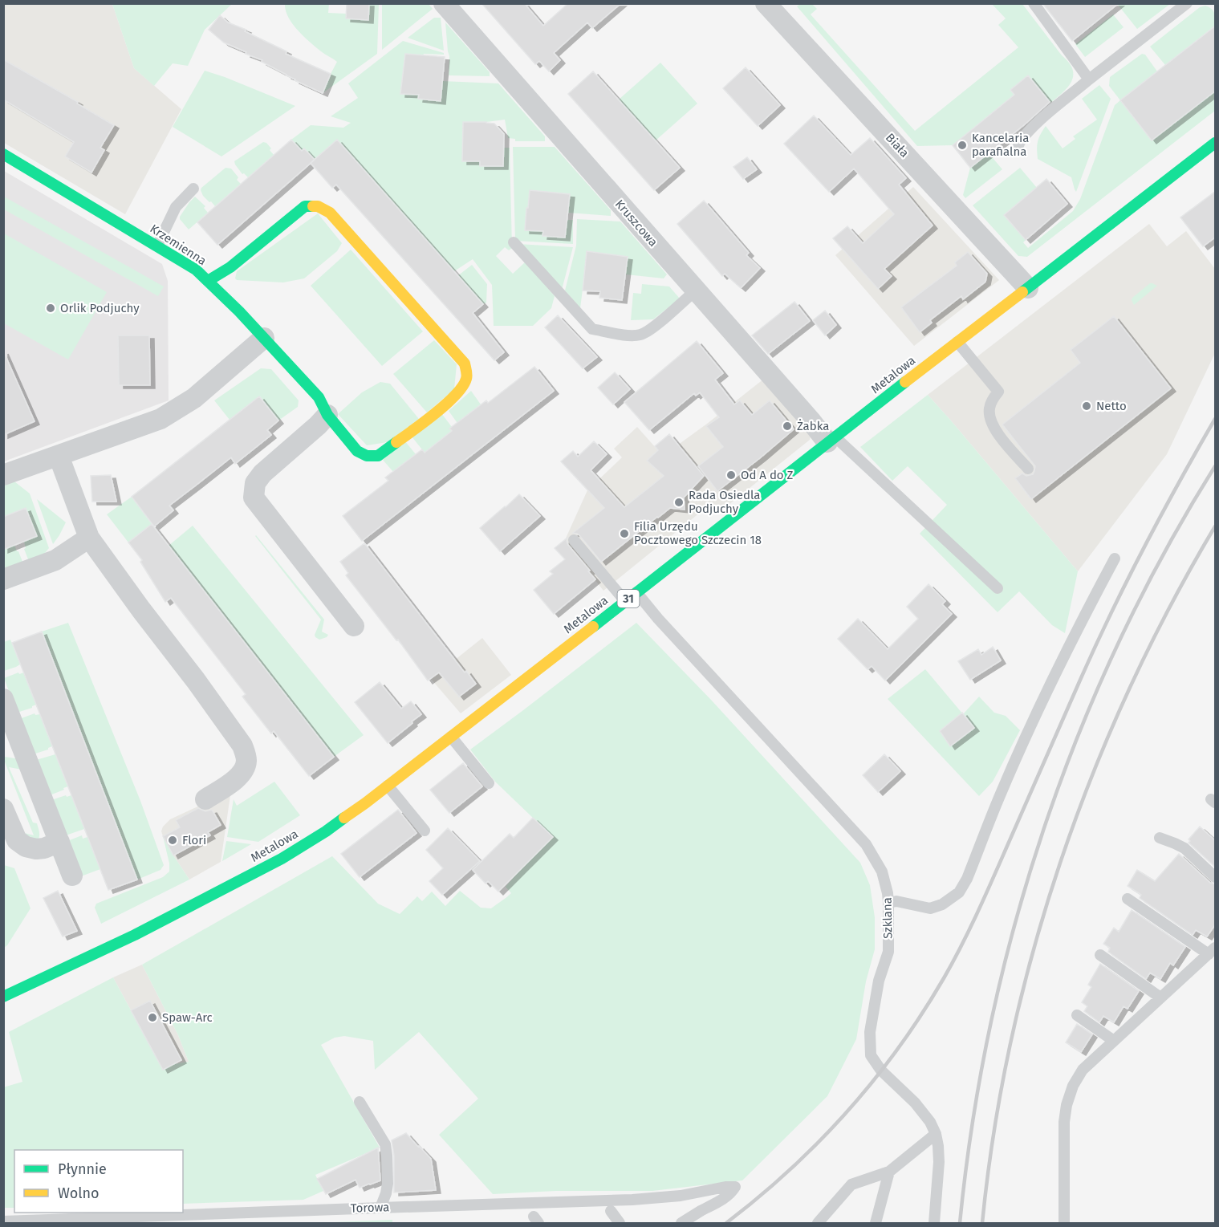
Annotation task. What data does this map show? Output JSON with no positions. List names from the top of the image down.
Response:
{
  "streets": {
    "main road": ["Krzemienna", "Metalowa", "31"],
    "street": ["Biała", "Kruszcowa"],
    "lane": ["Szklana", "Torowa"]
  },
  "crossings": [
    ["Biała", "Metalowa"],
    ["Kruszcowa", "Metalowa"],
    ["Metalowa", "Szklana"]
  ],
  "places": [
    "Kancelaria parafialna",
    "Orlik Podjuchy",
    "Netto",
    "Żabka",
    "Od A do Z",
    "Rada Osiedla Podjuchy",
    "Filia Urzędu Pocztowego Szczecin 18",
    "Flori",
    "Spaw-Arc"
  ],
  "legend": ["Płynnie", "Wolno"]
}
